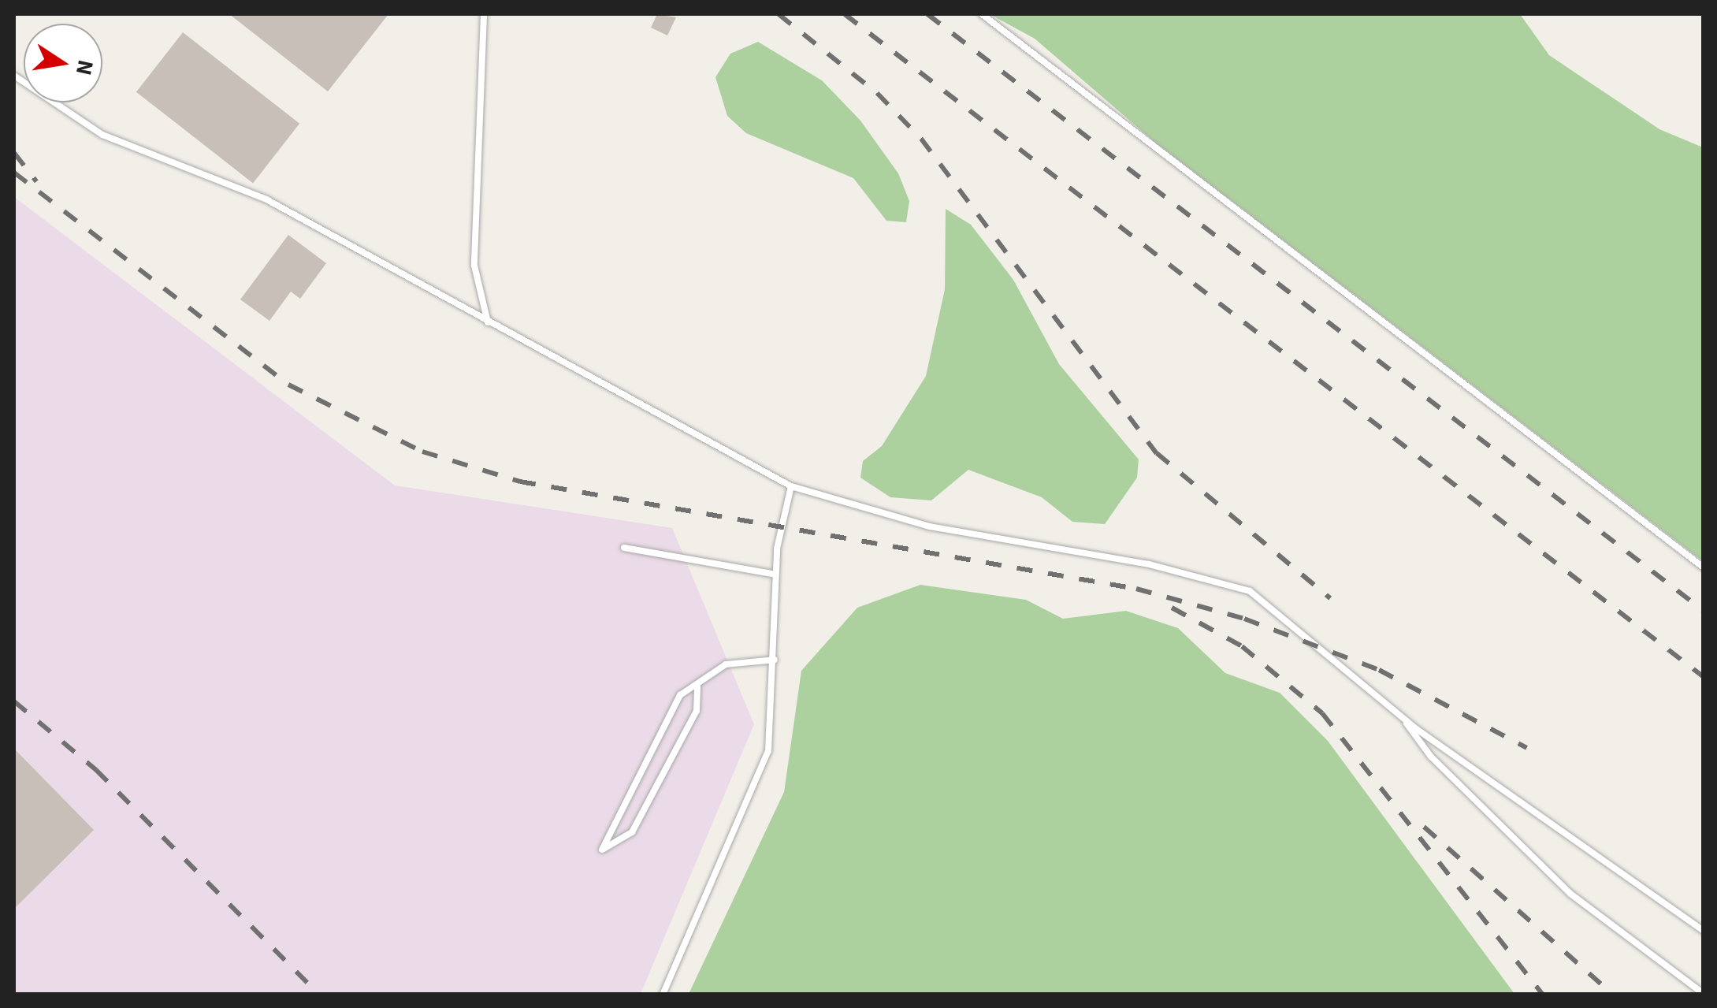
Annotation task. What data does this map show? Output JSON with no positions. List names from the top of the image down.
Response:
{
  "north": "right"
}
